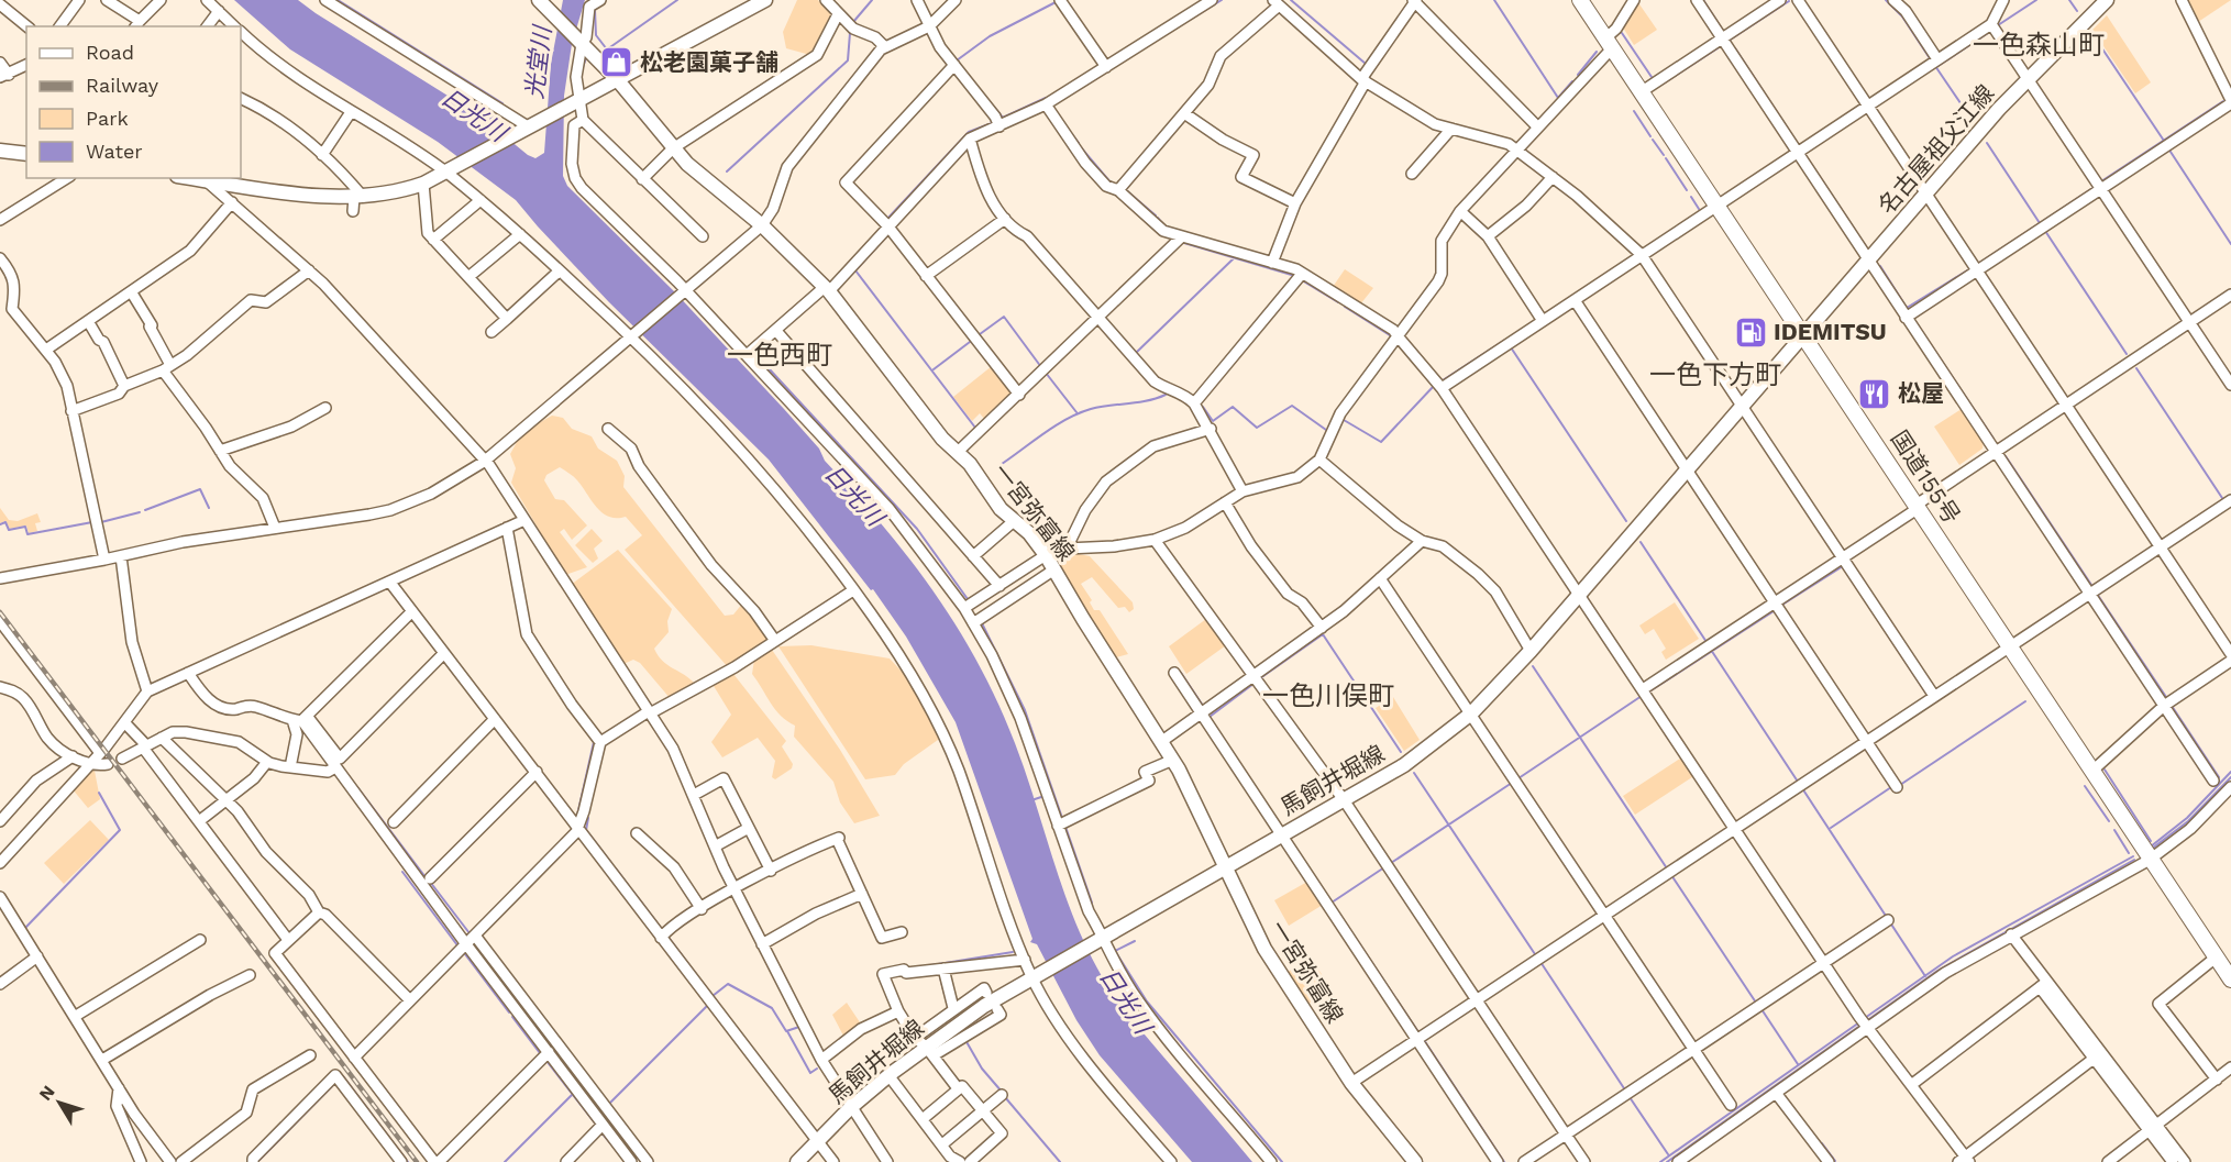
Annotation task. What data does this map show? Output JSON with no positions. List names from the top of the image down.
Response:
{
  "streets": {
    "highway": ["国道155号"],
    "main road": ["名古屋祖父江線", "一宮弥富線", "馬飼井堀線"]
  },
  "crossings": [
    ["名古屋祖父江線", "国道155号"],
    ["名古屋祖父江線", "馬飼井堀線"],
    ["国道155号", "馬飼井堀線"],
    ["一宮弥富線", "馬飼井堀線"]
  ],
  "districts": [
    "一色森山町",
    "一色西町",
    "一色下方町",
    "一色川俣町"
  ],
  "water": ["光堂川", "日光川"],
  "places": {
    "shop": ["松老園菓子舗"],
    "fuel station": ["IDEMITSU"],
    "restaurant": ["松屋"]
  },
  "legend": [
    "Road",
    "Railway",
    "Park",
    "Water"
  ],
  "north": "top left"
}
